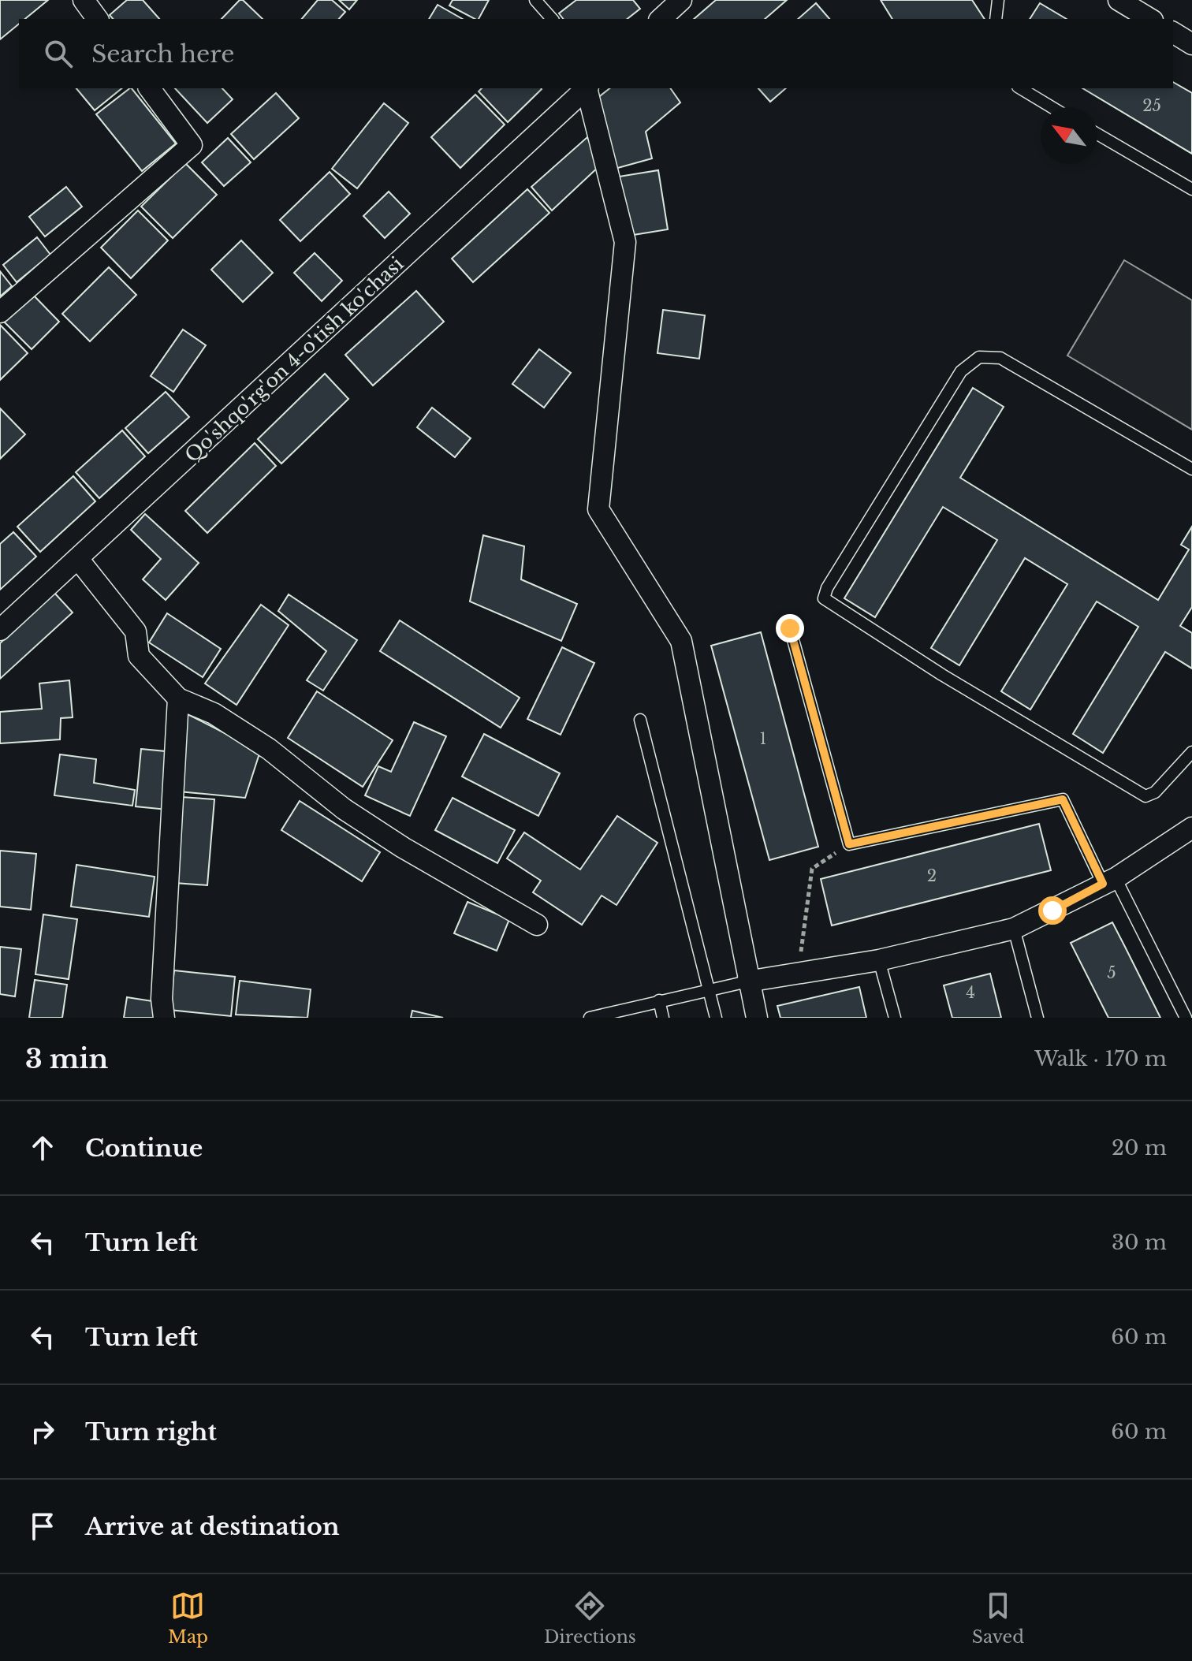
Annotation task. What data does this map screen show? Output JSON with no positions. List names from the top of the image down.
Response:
{
  "streets": {
    "street": ["Qo'shqo'rg'on 4-o'tish ko'chasi"]
  },
  "house_numbers": [
    "25",
    "1",
    "2",
    "5",
    "4"
  ],
  "north": "top left",
  "page": {
    "search": "Search here",
    "heading": ["3 min", "Walk · 170 m"],
    "list": [
      ["Continue", "20 m"],
      ["Turn left", "30 m"],
      ["Turn left", "60 m"],
      ["Turn right", "60 m"],
      "Arrive at destination"
    ],
    "nav": ["Map", "Directions", "Saved"]
  }
}
